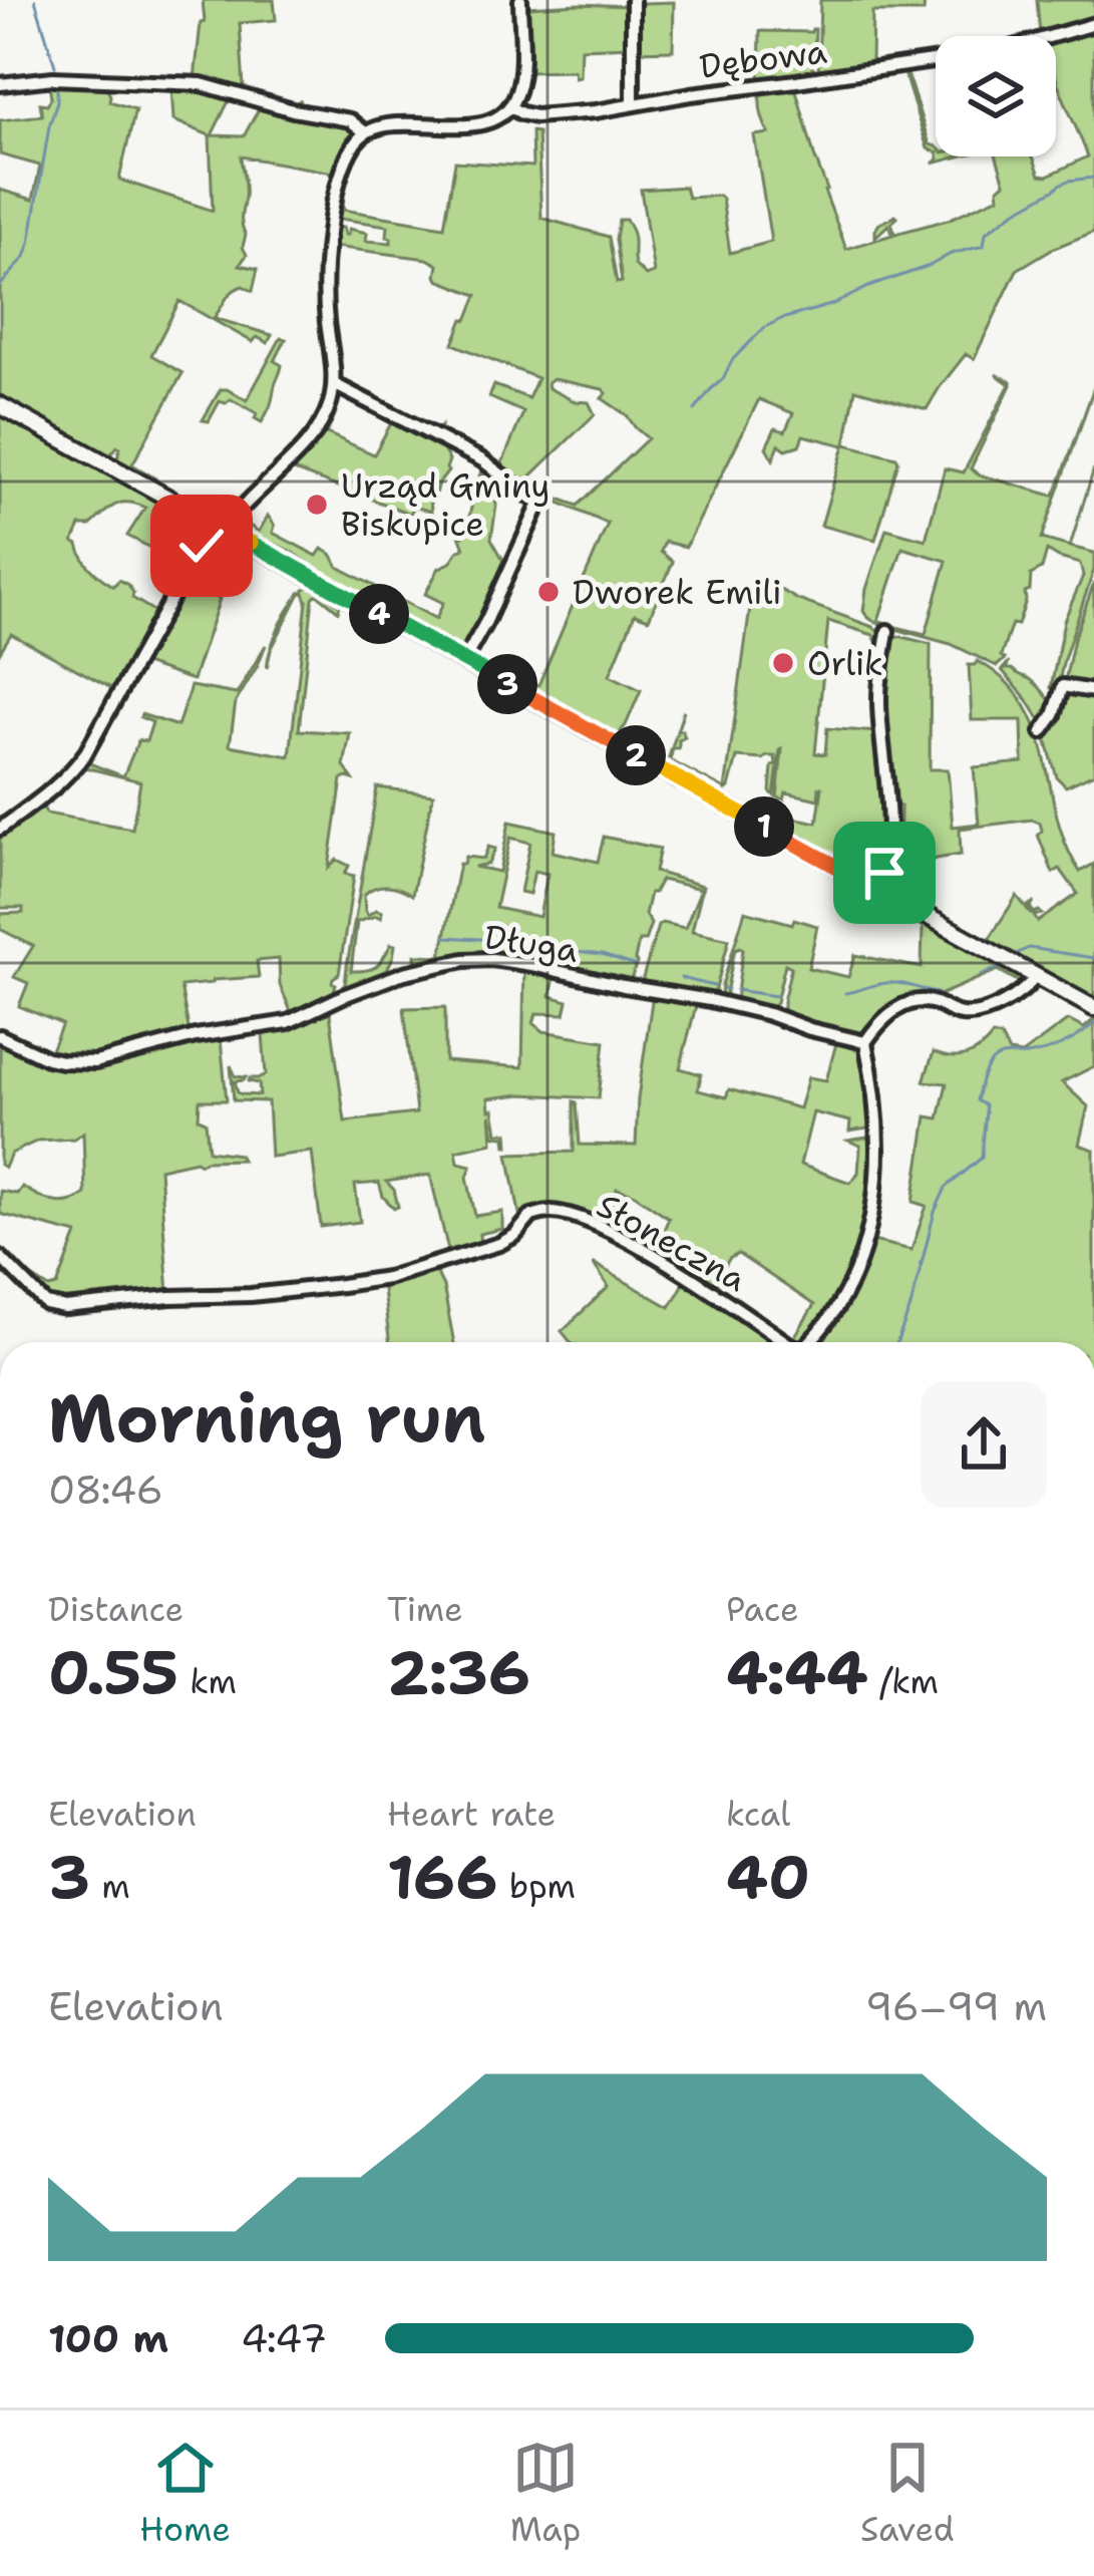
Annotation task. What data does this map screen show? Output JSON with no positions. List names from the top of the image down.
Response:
{
  "streets": {
    "street": ["Dębowa", "Długa", "Słoneczna"]
  },
  "crossings": [
    ["Długa", "Słoneczna"]
  ],
  "places": ["Urząd Gminy Biskupice", "Dworek Emili", "Orlik"],
  "page": {
    "pins": [
      "4",
      "3",
      "2",
      "1"
    ],
    "heading": ["Morning run", "08:46"],
    "stats": [
      ["Distance", "0.55 km"],
      ["Time", "2:36"],
      ["Pace", "4:44 /km"],
      ["Elevation", "3 m"],
      ["Heart rate", "166 bpm"],
      ["kcal", "40"]
    ],
    "chart": ["Elevation", "96–99 m"],
    "list": [
      {
        "name": "100 m",
        "note": "4:47"
      }
    ],
    "tabs": ["Home", "Map", "Saved"]
  }
}
